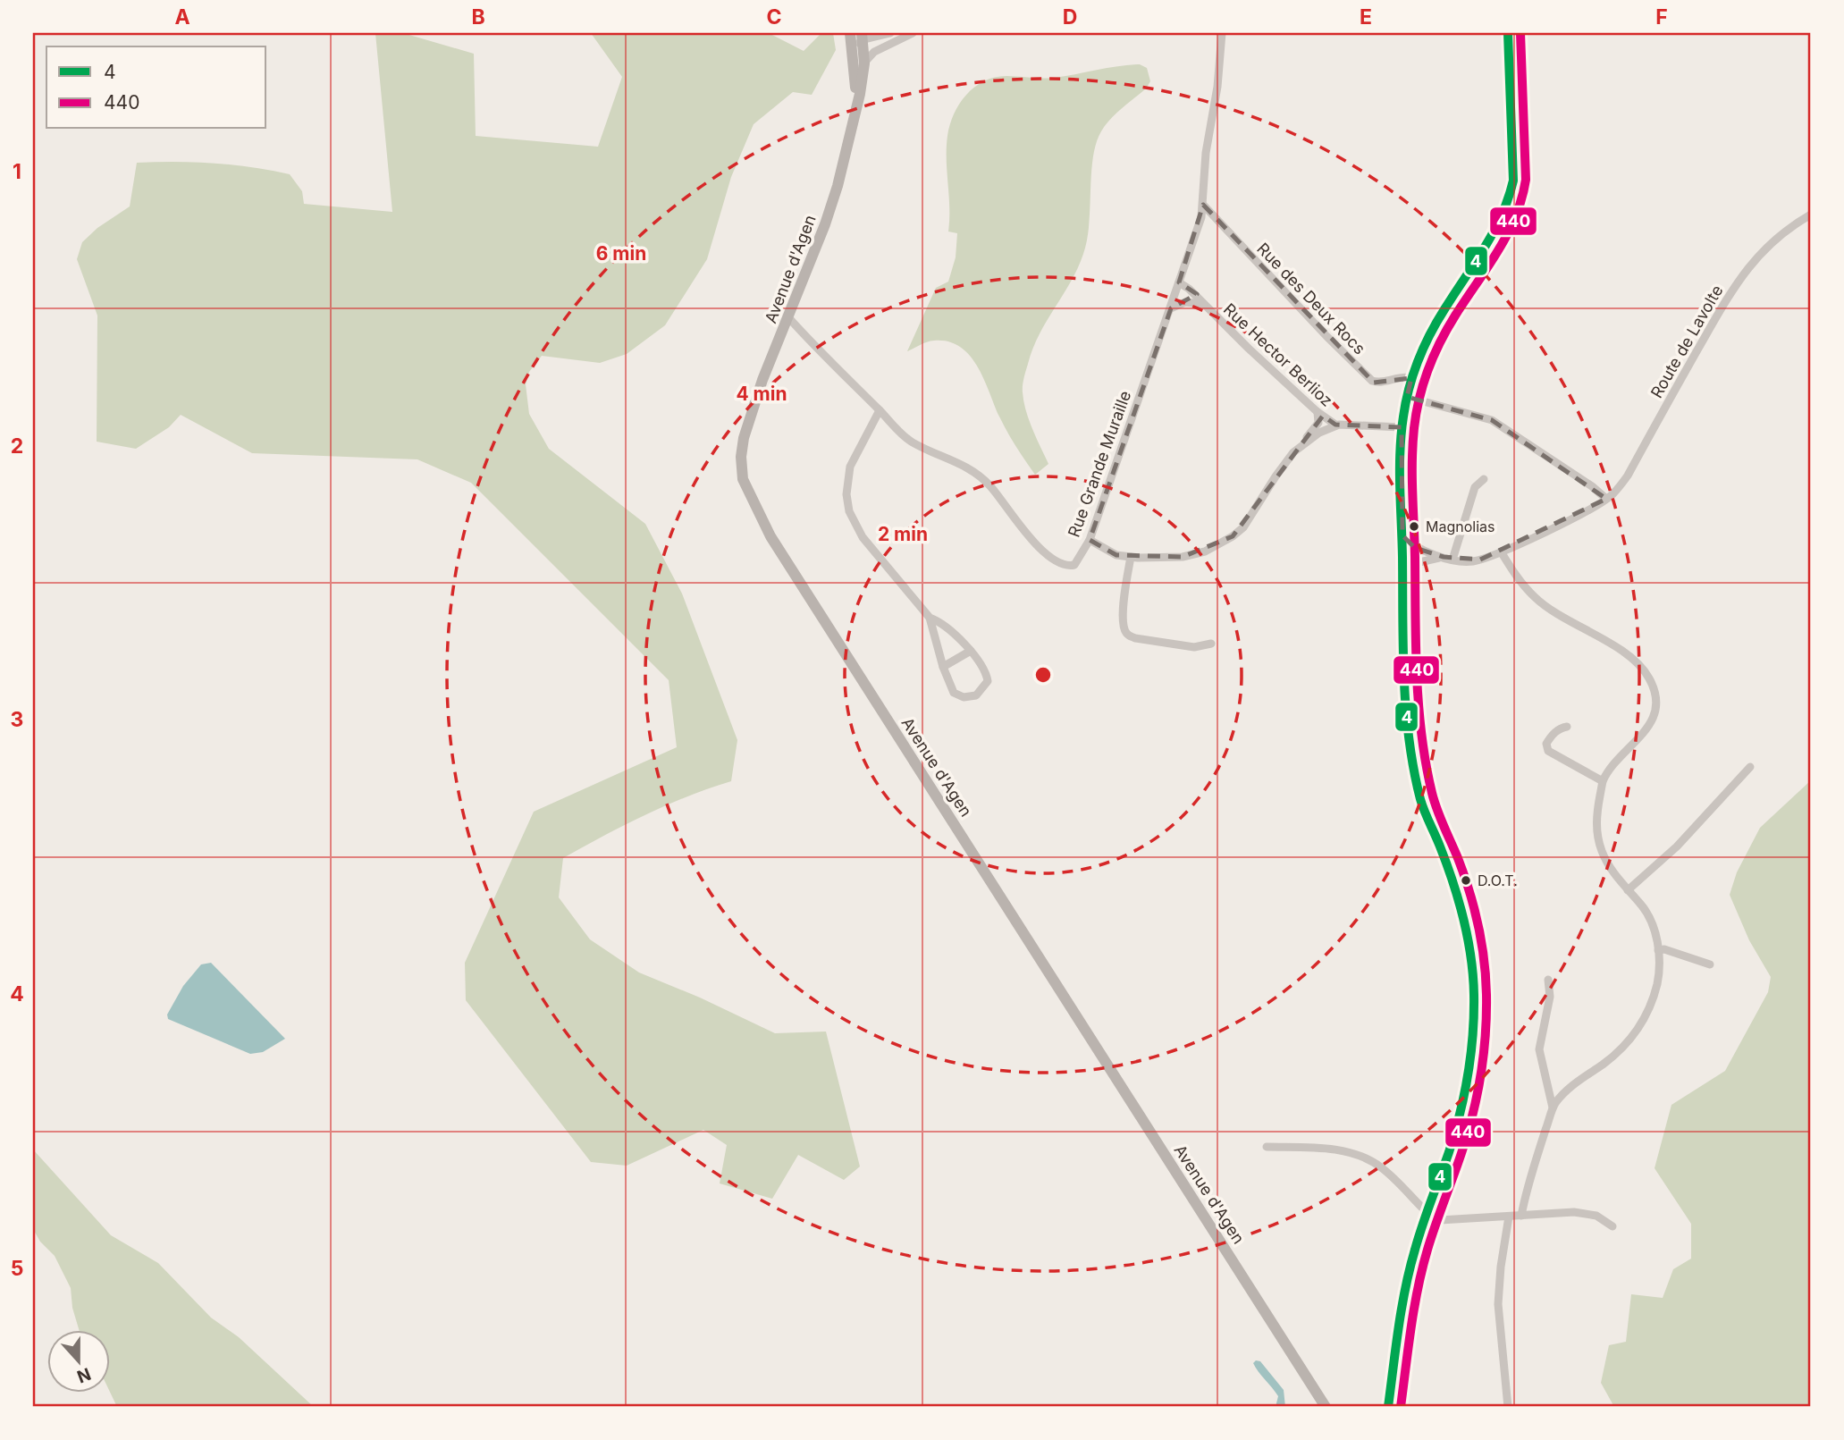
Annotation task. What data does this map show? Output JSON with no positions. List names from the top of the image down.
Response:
{
  "streets": {
    "main road": ["Avenue d'Agen"],
    "street": [
      "Rue des Deux Rocs",
      "Route de Lavolte",
      "Rue Hector Berlioz",
      "Rue Grande Muraille"
    ]
  },
  "crossings": [
    ["Avenue d'Agen", "Rue Grande Muraille"],
    ["Rue des Deux Rocs", "Rue Grande Muraille"],
    ["Rue Hector Berlioz", "Rue Grande Muraille"]
  ],
  "places": ["Magnolias", "D.O.T."],
  "lines": ["transit line 4", "transit line 440"],
  "legend": ["4", "440"],
  "north": "bottom",
  "grid": {
    "columns": [
      "A",
      "B",
      "C",
      "D",
      "E",
      "F"
    ],
    "rows": [
      "1",
      "2",
      "3",
      "4",
      "5"
    ]
  },
  "rings": ["6 min", "4 min", "2 min"]
}
